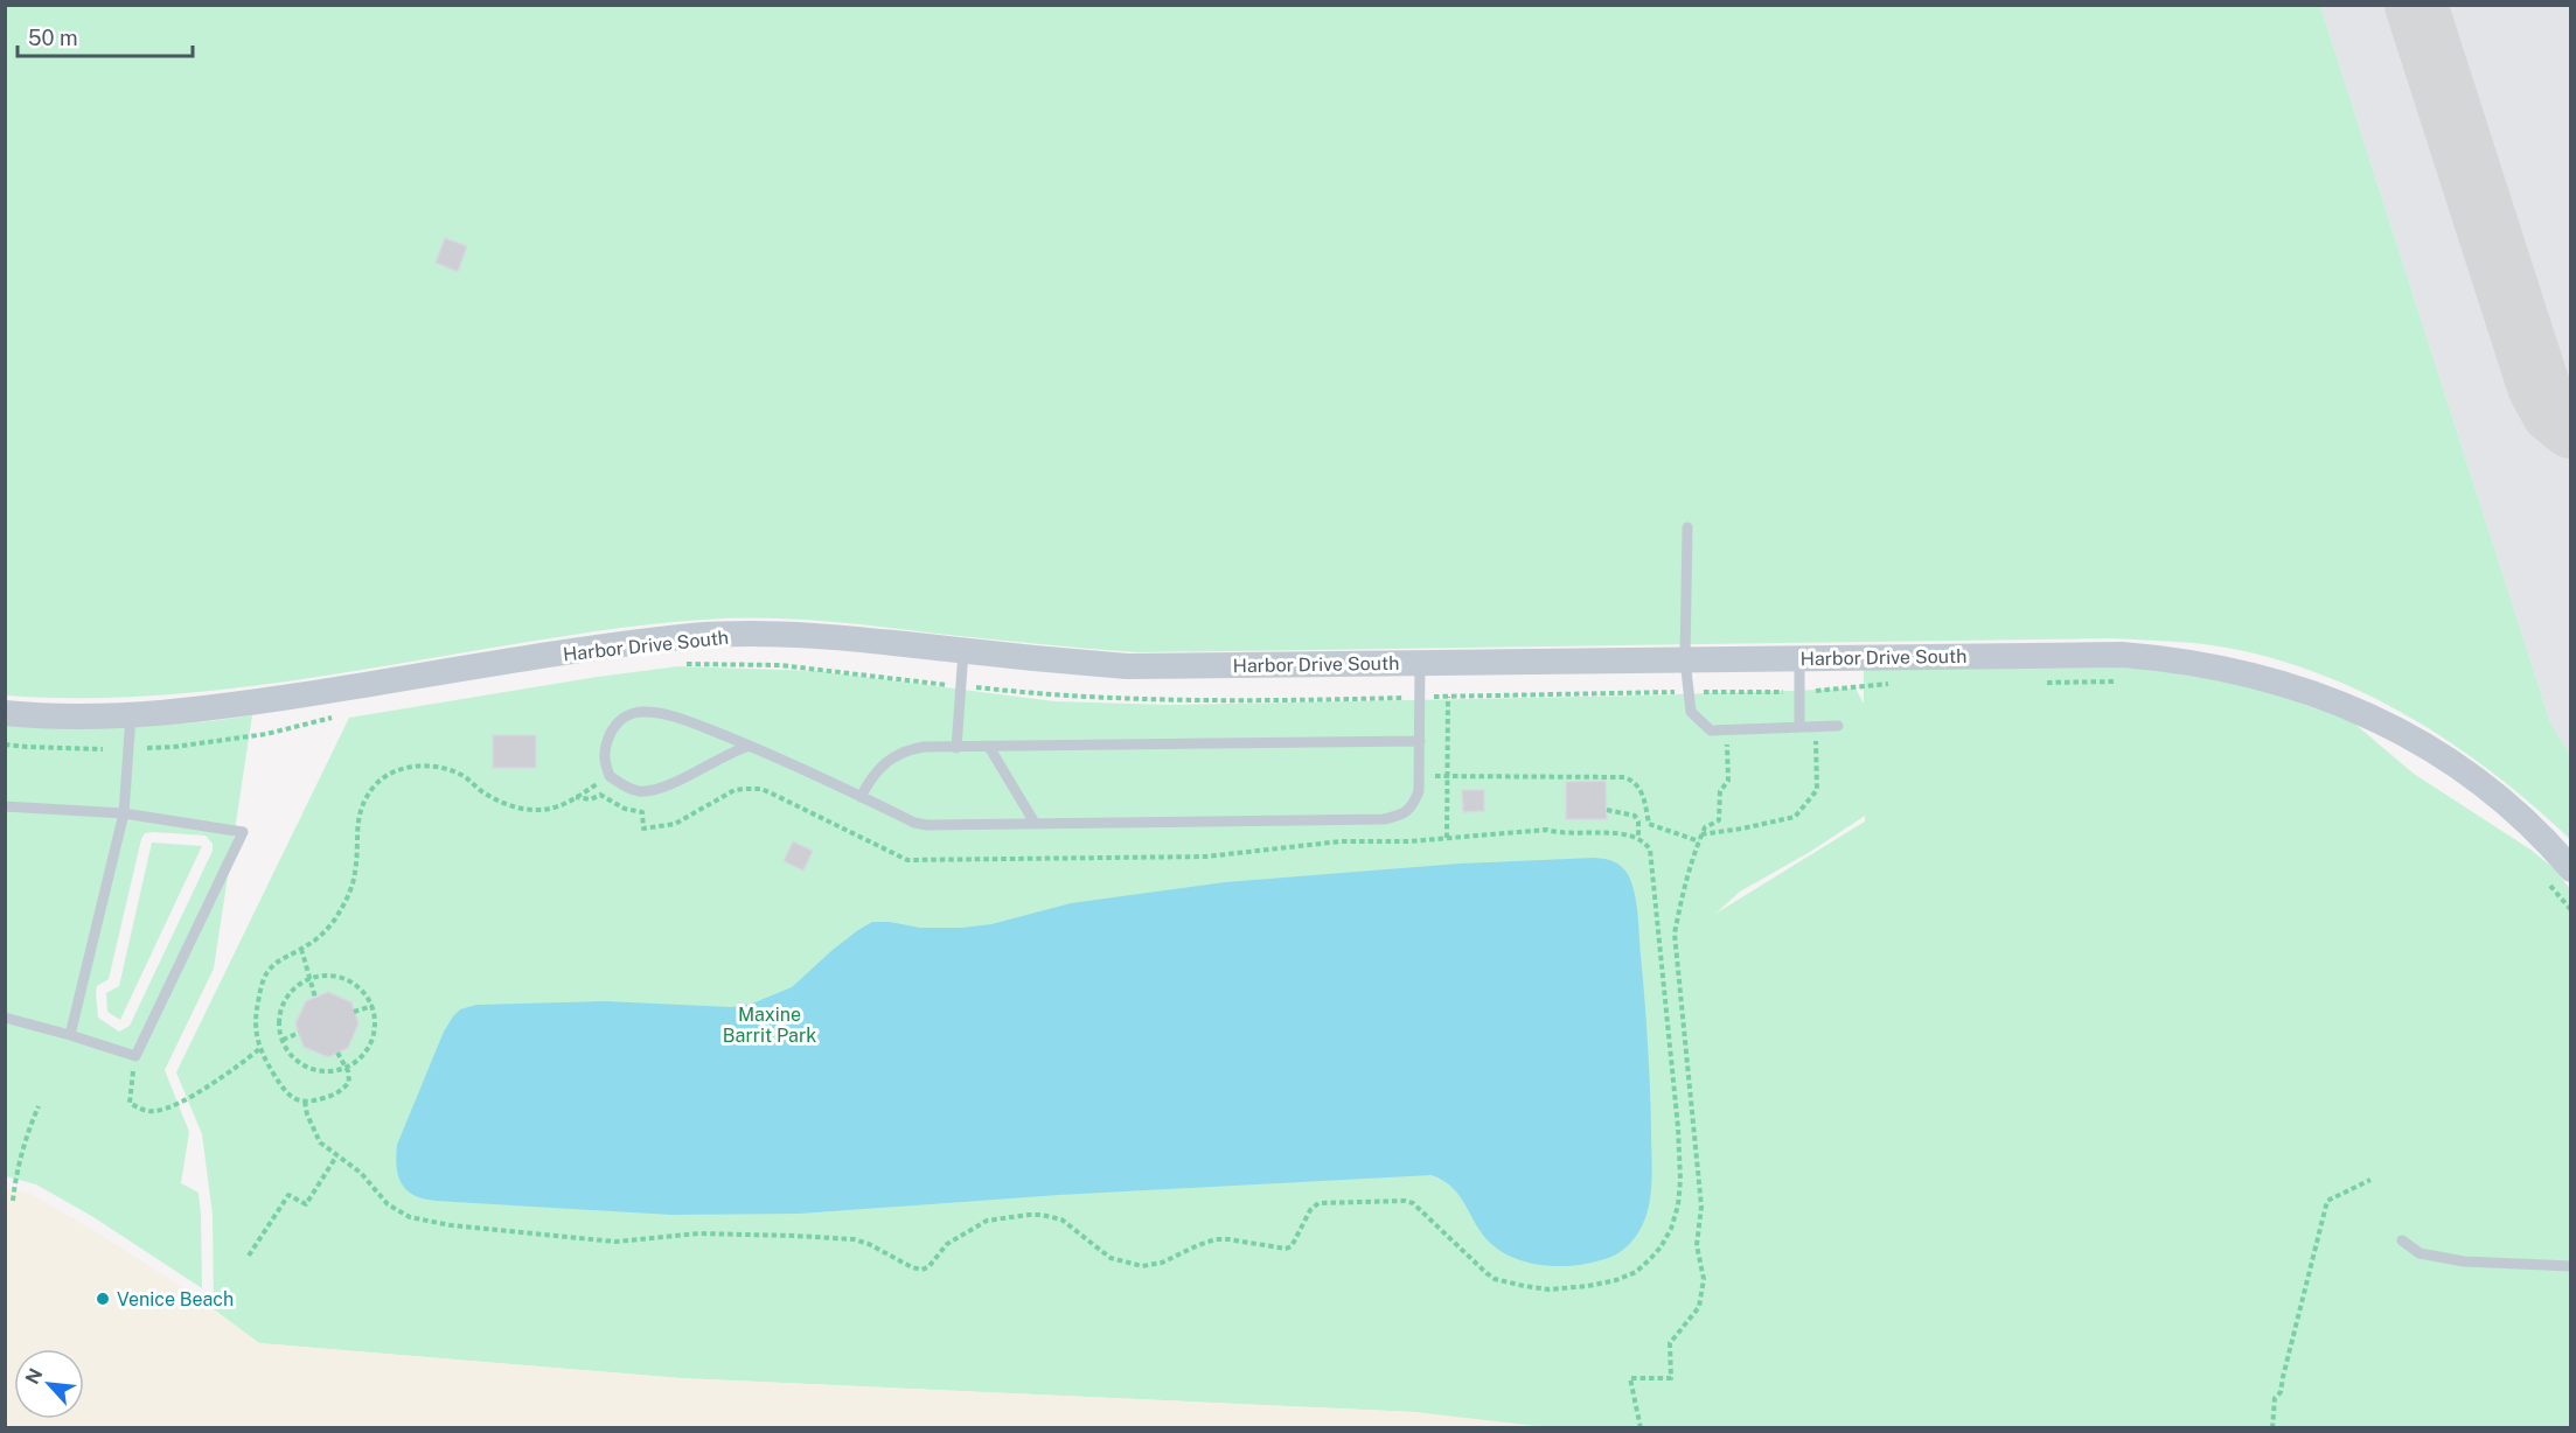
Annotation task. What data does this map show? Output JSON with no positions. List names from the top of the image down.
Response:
{
  "streets": {
    "street": ["Harbor Drive South"]
  },
  "parks": ["Maxine Barrit Park"],
  "places": ["Venice Beach"],
  "scale_bar": "50 m",
  "north": "top left"
}
